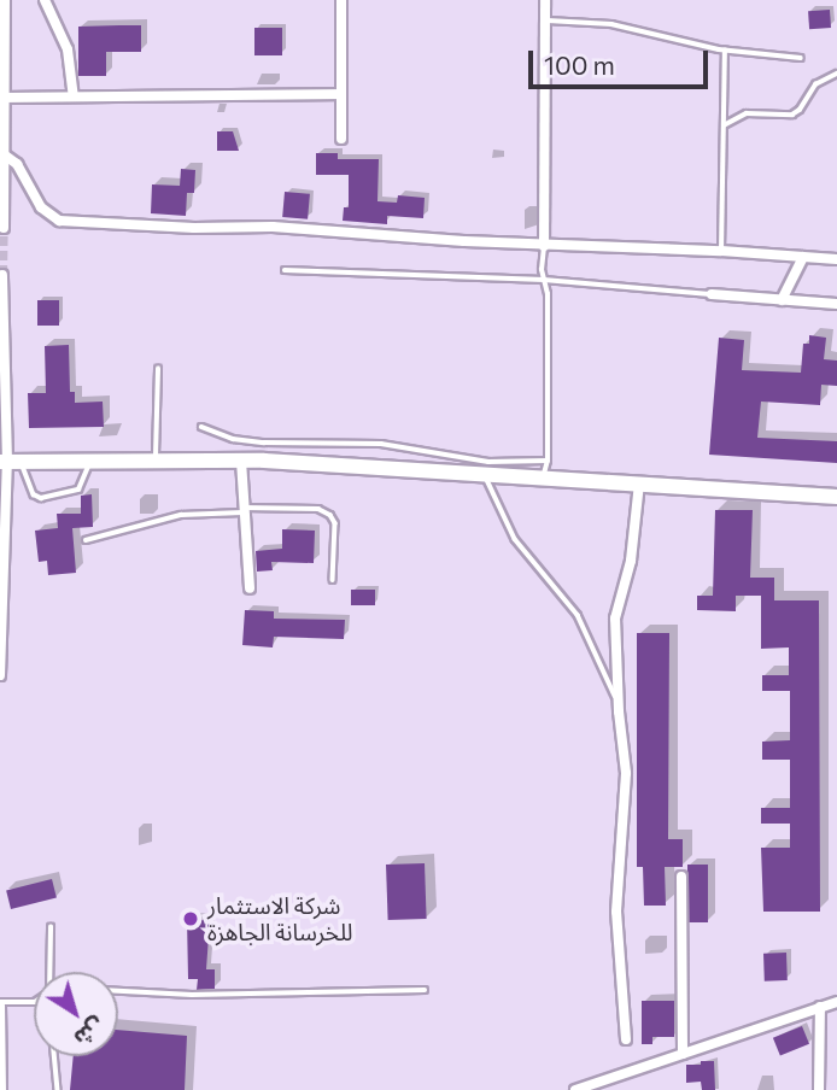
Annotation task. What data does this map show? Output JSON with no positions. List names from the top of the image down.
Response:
{
  "places": ["شركة الاستثمار للخرسانة الجاهزة"],
  "scale_bar": "100 m",
  "north": "bottom right"
}
